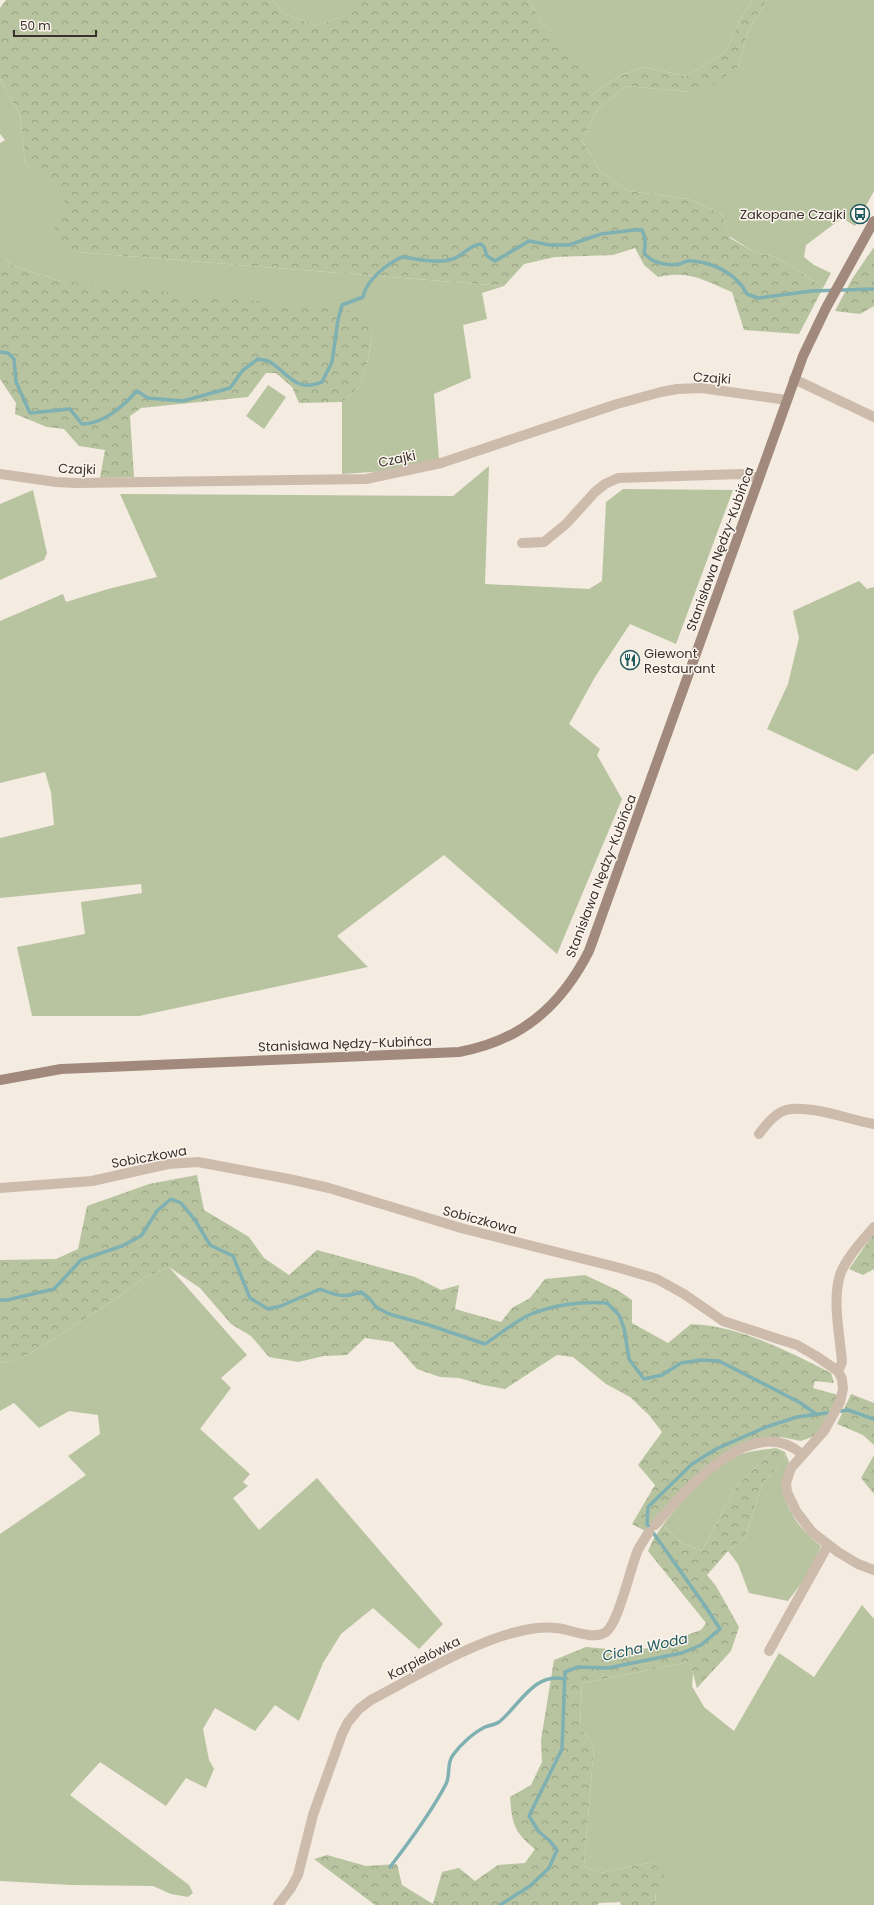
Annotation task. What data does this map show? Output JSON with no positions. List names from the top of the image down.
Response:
{
  "streets": {
    "street": [
      "Czajki",
      "Stanisława Nędzy-Kubińca",
      "Sobiczkowa",
      "Karpielówka"
    ]
  },
  "crossings": [
    ["Czajki", "Stanisława Nędzy-Kubińca"]
  ],
  "water": ["Cicha Woda"],
  "places": {
    "bus stop": ["Zakopane Czajki"],
    "restaurant": ["Giewont Restaurant"]
  },
  "scale_bar": "50 m"
}
